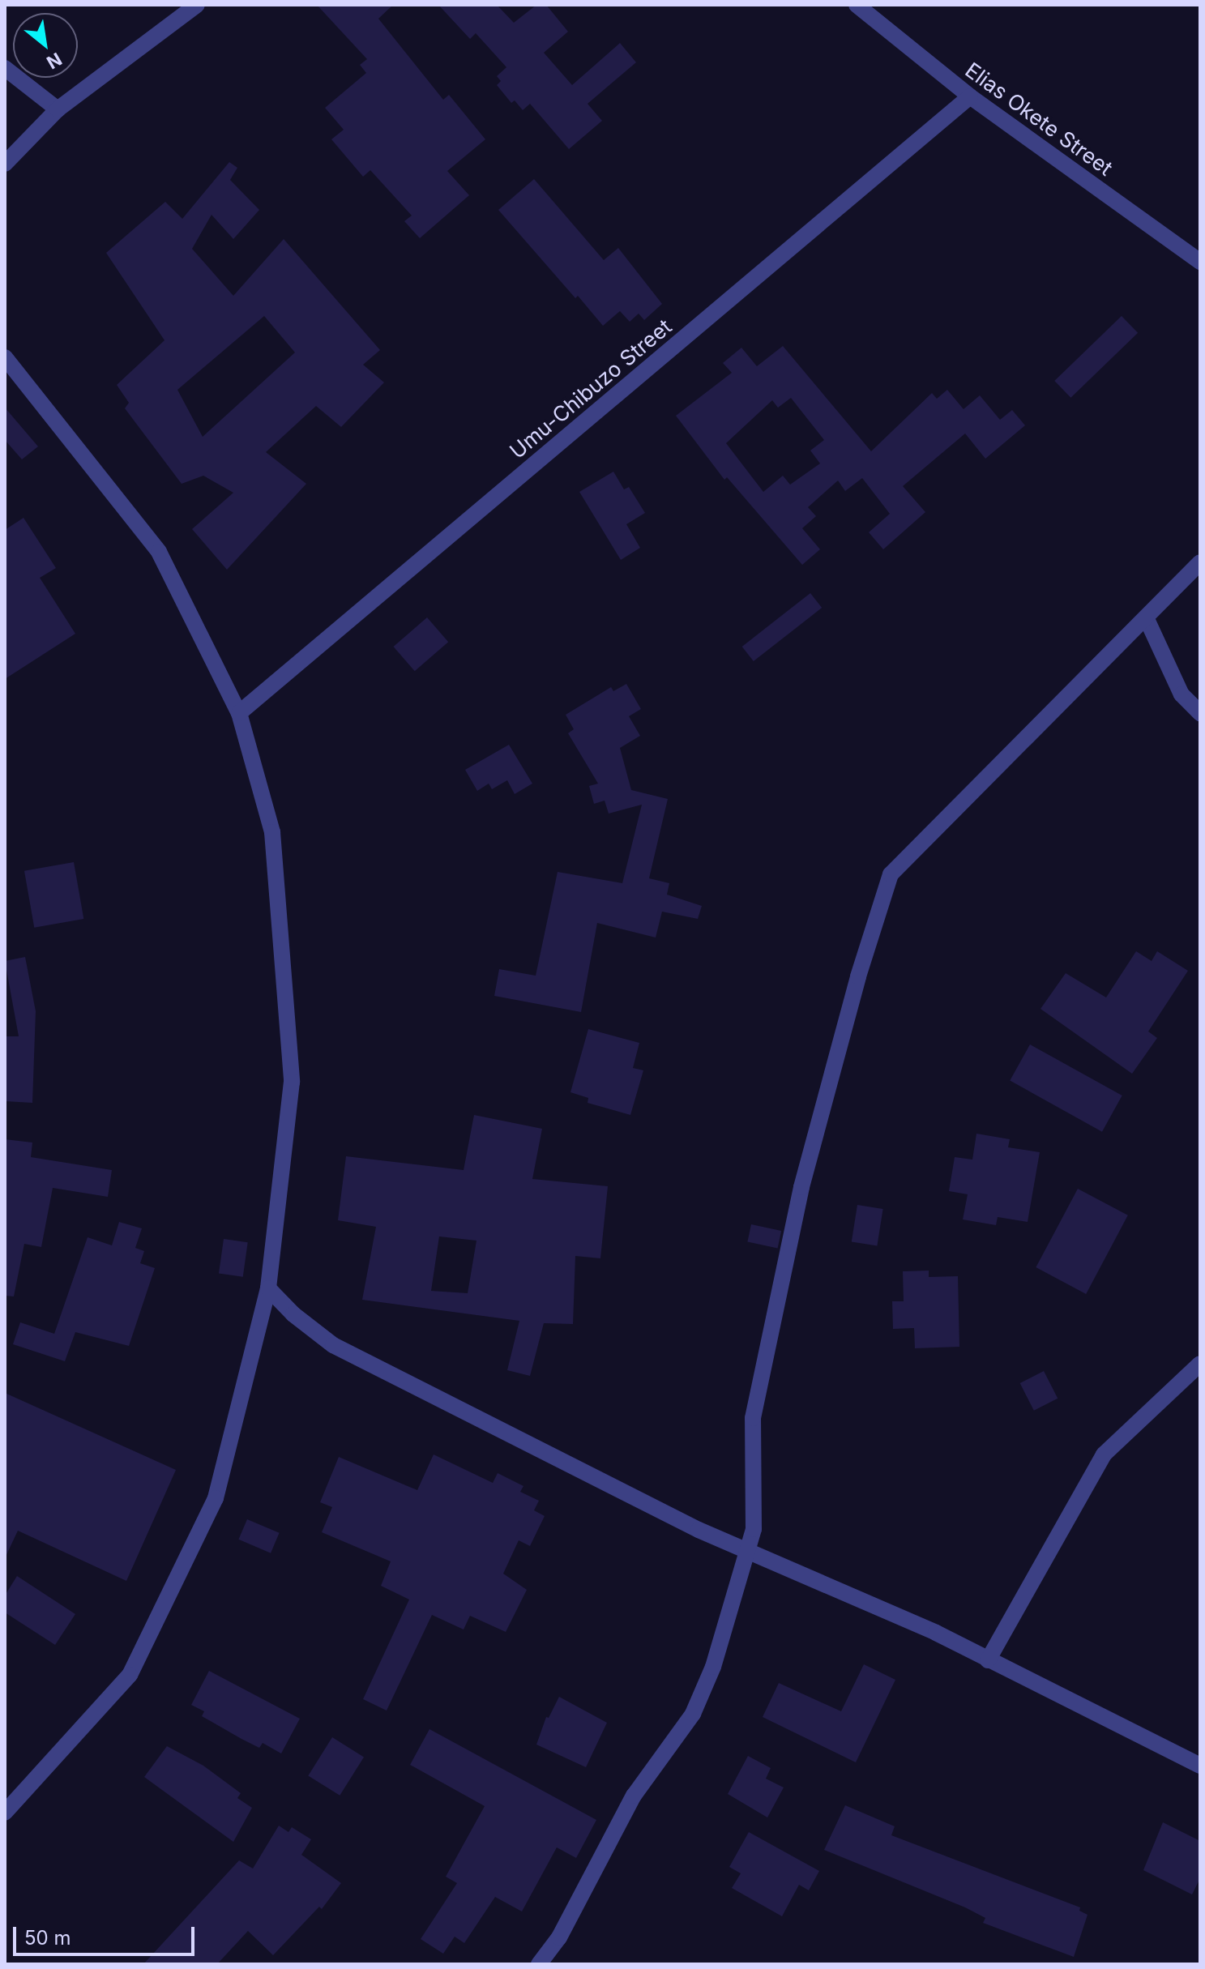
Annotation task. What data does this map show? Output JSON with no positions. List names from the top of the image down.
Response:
{
  "streets": {
    "street": ["Elias Okete Street", "Umu-Chibuzo Street"]
  },
  "crossings": [
    ["Elias Okete Street", "Umu-Chibuzo Street"]
  ],
  "scale_bar": "50 m",
  "north": "bottom right"
}
